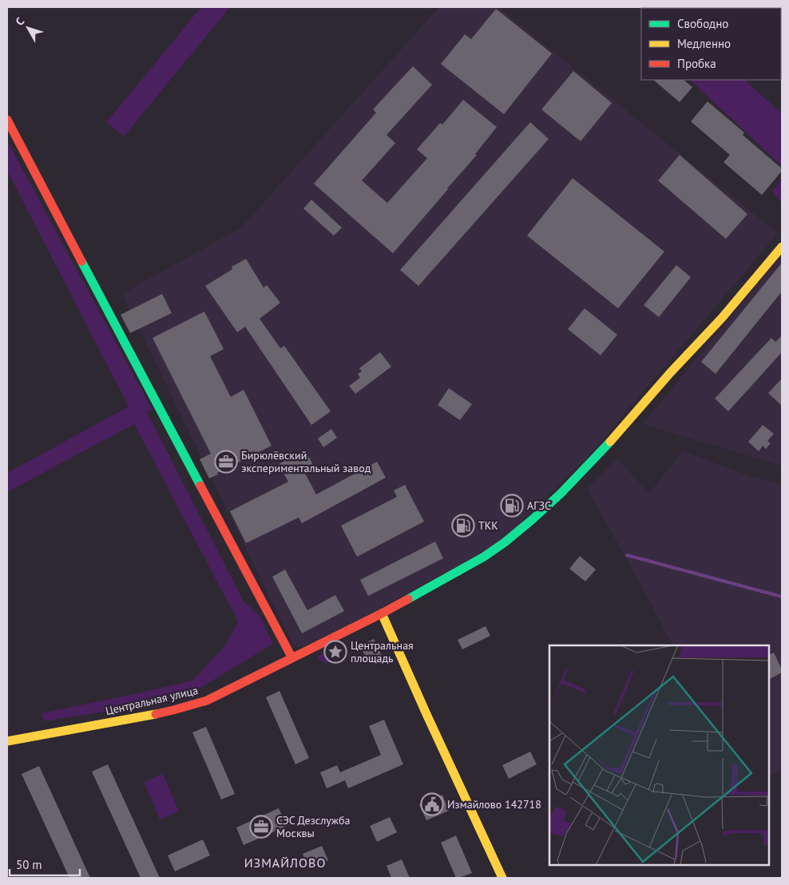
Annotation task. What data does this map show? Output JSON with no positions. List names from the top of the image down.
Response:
{
  "streets": {
    "street": ["Центральная улица"]
  },
  "districts": ["ИЗМАЙЛОВО"],
  "places": {
    "office": ["Бирюлёвский экспериментальный завод", "СЭС Дезслужба Москвы"],
    "fuel station": ["АГЗС", "ТКК"],
    "place": ["Центральная площадь"],
    "public building": ["Измайлово 142718"]
  },
  "legend": ["Свободно", "Медленно", "Пробка"],
  "scale_bar": "50 m",
  "north": "top left"
}
